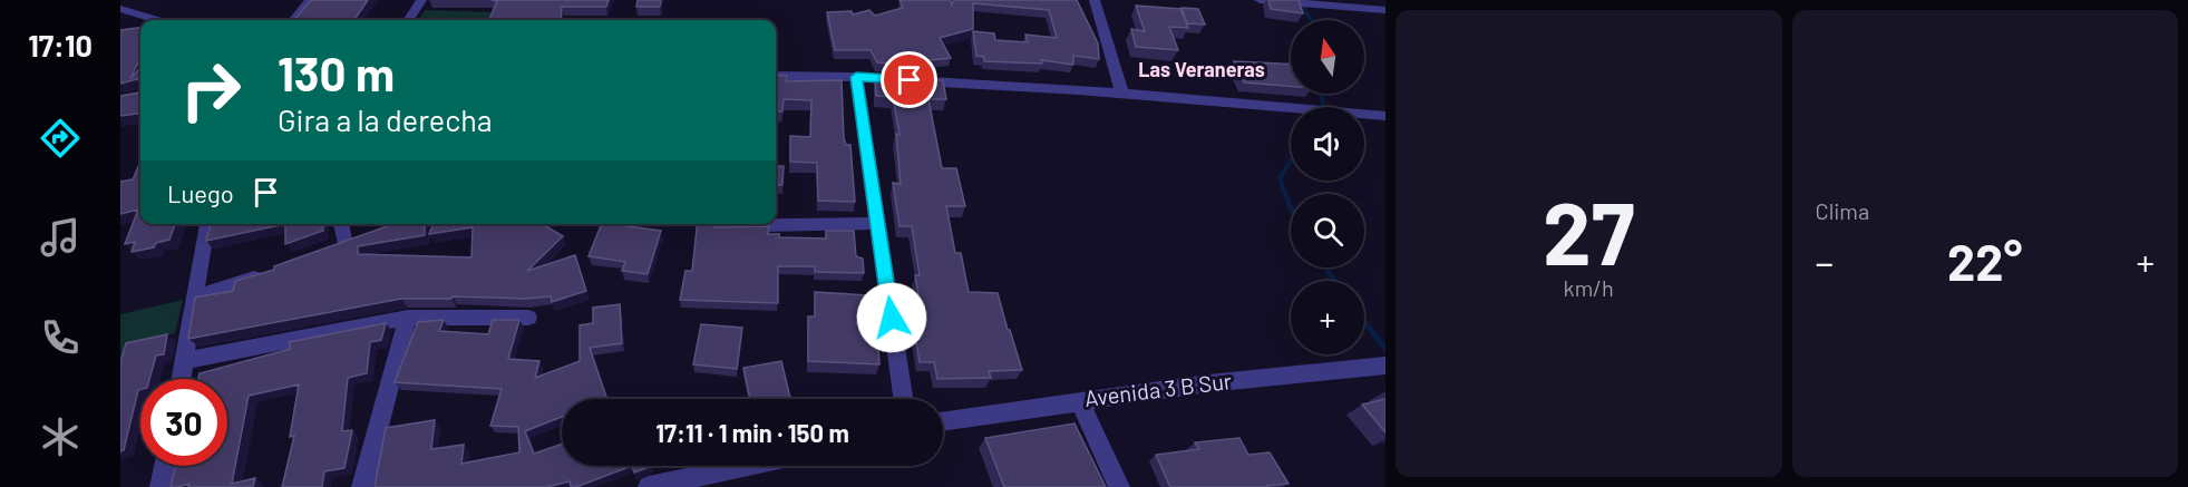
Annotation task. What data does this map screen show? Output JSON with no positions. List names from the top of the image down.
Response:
{
  "streets": {
    "street": ["Avenida 3 B Sur"]
  },
  "districts": ["Las Veraneras"],
  "north": "top",
  "page": {
    "tabs": "17:10",
    "tile": [
      ["27", "km/h"],
      "Clima"
    ],
    "map_buttons": "+",
    "turn": ["130 m", "Gira a la derecha"],
    "then": "Luego",
    "heat": ["−", "22°", "+"],
    "limit": "30",
    "trip": "17:11 · 1 min · 150 m"
  }
}
